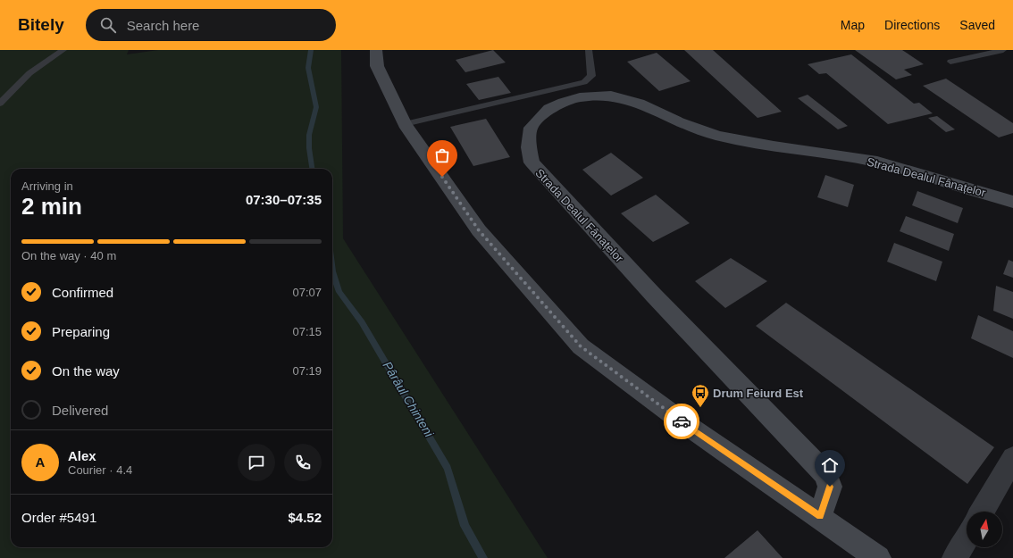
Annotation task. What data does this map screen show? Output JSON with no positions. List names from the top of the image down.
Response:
{
  "streets": {
    "main road": ["Strada Dealul Fânațelor"]
  },
  "water": ["Pârâul Chinteni"],
  "places": {
    "bus stop": ["Drum Feiurd Est"]
  },
  "north": "top",
  "page": {
    "header": "Bitely",
    "search": "Search here",
    "nav": ["Map", "Directions", "Saved"],
    "heading": ["2 min", "Arriving in", "07:30–07:35"],
    "panel": [
      "Alex",
      "Courier · 4.4",
      "Order #5491",
      "$4.52"
    ],
    "bar": "On the way · 40 m",
    "list": [
      ["Confirmed", "07:07"],
      ["Preparing", "07:15"],
      ["On the way", "07:19"],
      "Delivered"
    ],
    "round": "A"
  }
}
